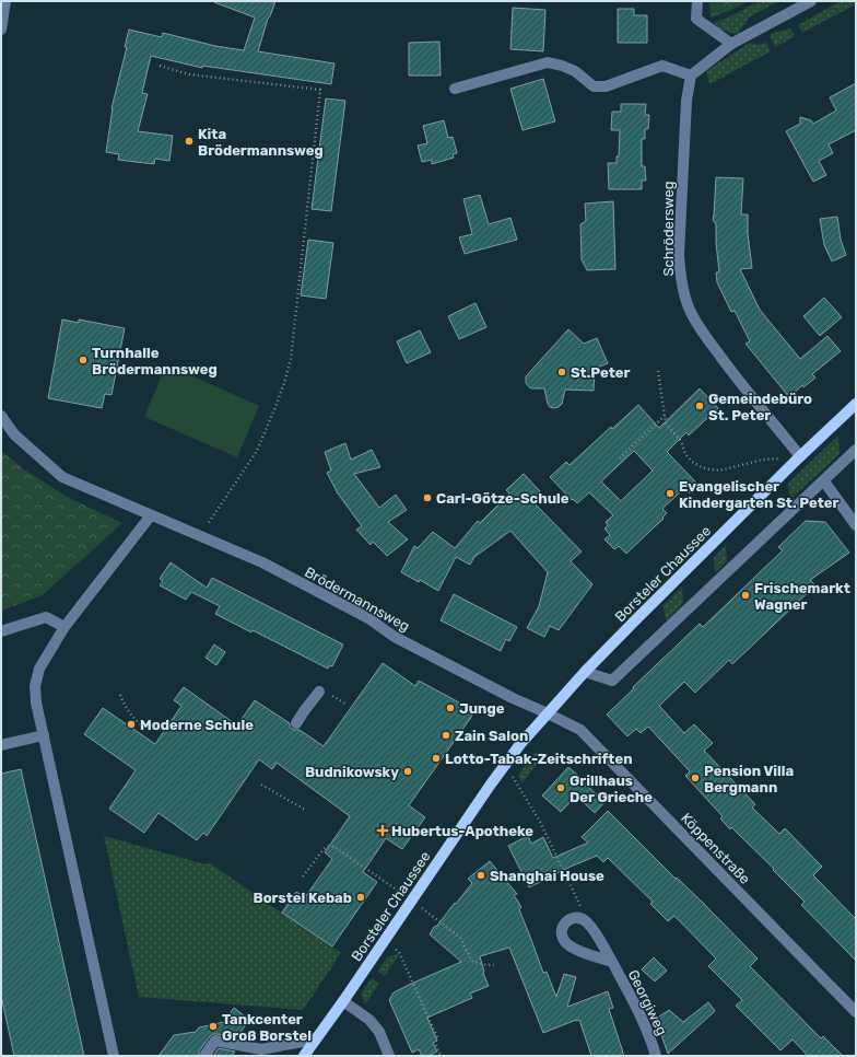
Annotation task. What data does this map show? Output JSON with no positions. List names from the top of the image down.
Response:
{
  "streets": {
    "main road": ["Borsteler Chaussee"],
    "street": [
      "Schrödersweg",
      "Brödermannsweg",
      "Köppenstraße",
      "Georgiweg"
    ]
  },
  "crossings": [
    ["Schrödersweg", "Borsteler Chaussee"],
    ["Borsteler Chaussee", "Brödermannsweg"],
    ["Borsteler Chaussee", "Köppenstraße"],
    ["Brödermannsweg", "Köppenstraße"]
  ],
  "places": {
    "other": [
      "Kita Brödermannsweg",
      "Turnhalle Brödermannsweg",
      "St.Peter",
      "Gemeindebüro St. Peter",
      "Evangelischer Kindergarten St. Peter",
      "Carl-Götze-Schule",
      "Frischemarkt Wagner",
      "Junge",
      "Moderne Schule",
      "Zain Salon",
      "Lotto-Tabak-Zeitschriften",
      "Budnikowsky",
      "Pension Villa Bergmann",
      "Grillhaus Der Grieche",
      "Shanghai House",
      "Borstel Kebab",
      "Tankcenter Groß Borstel"
    ],
    "health": ["Hubertus-Apotheke"]
  }
}
